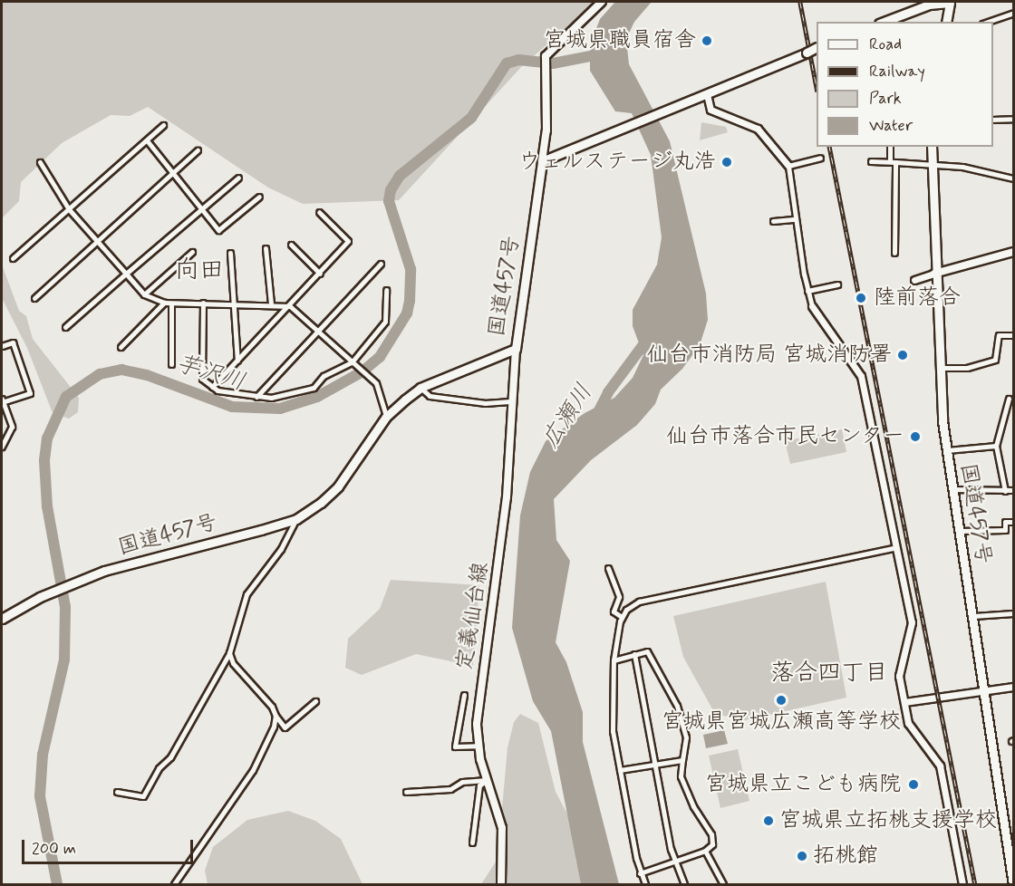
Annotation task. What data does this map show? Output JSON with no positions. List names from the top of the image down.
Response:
{
  "streets": {
    "highway": ["国道457号"],
    "main road": ["定義仙台線"]
  },
  "crossings": [
    ["国道457号", "定義仙台線"]
  ],
  "districts": ["向田", "落合四丁目"],
  "water": ["芋沢川", "広瀬川"],
  "places": [
    "宮城県職員宿舎",
    "ウェルステージ丸浩",
    "陸前落合",
    "仙台市消防局 宮城消防署",
    "仙台市落合市民センター",
    "宮城県宮城広瀬高等学校",
    "宮城県立こども病院",
    "宮城県立拓桃支援学校",
    "拓桃館"
  ],
  "legend": [
    "Road",
    "Railway",
    "Park",
    "Water"
  ],
  "scale_bar": "200 m"
}
